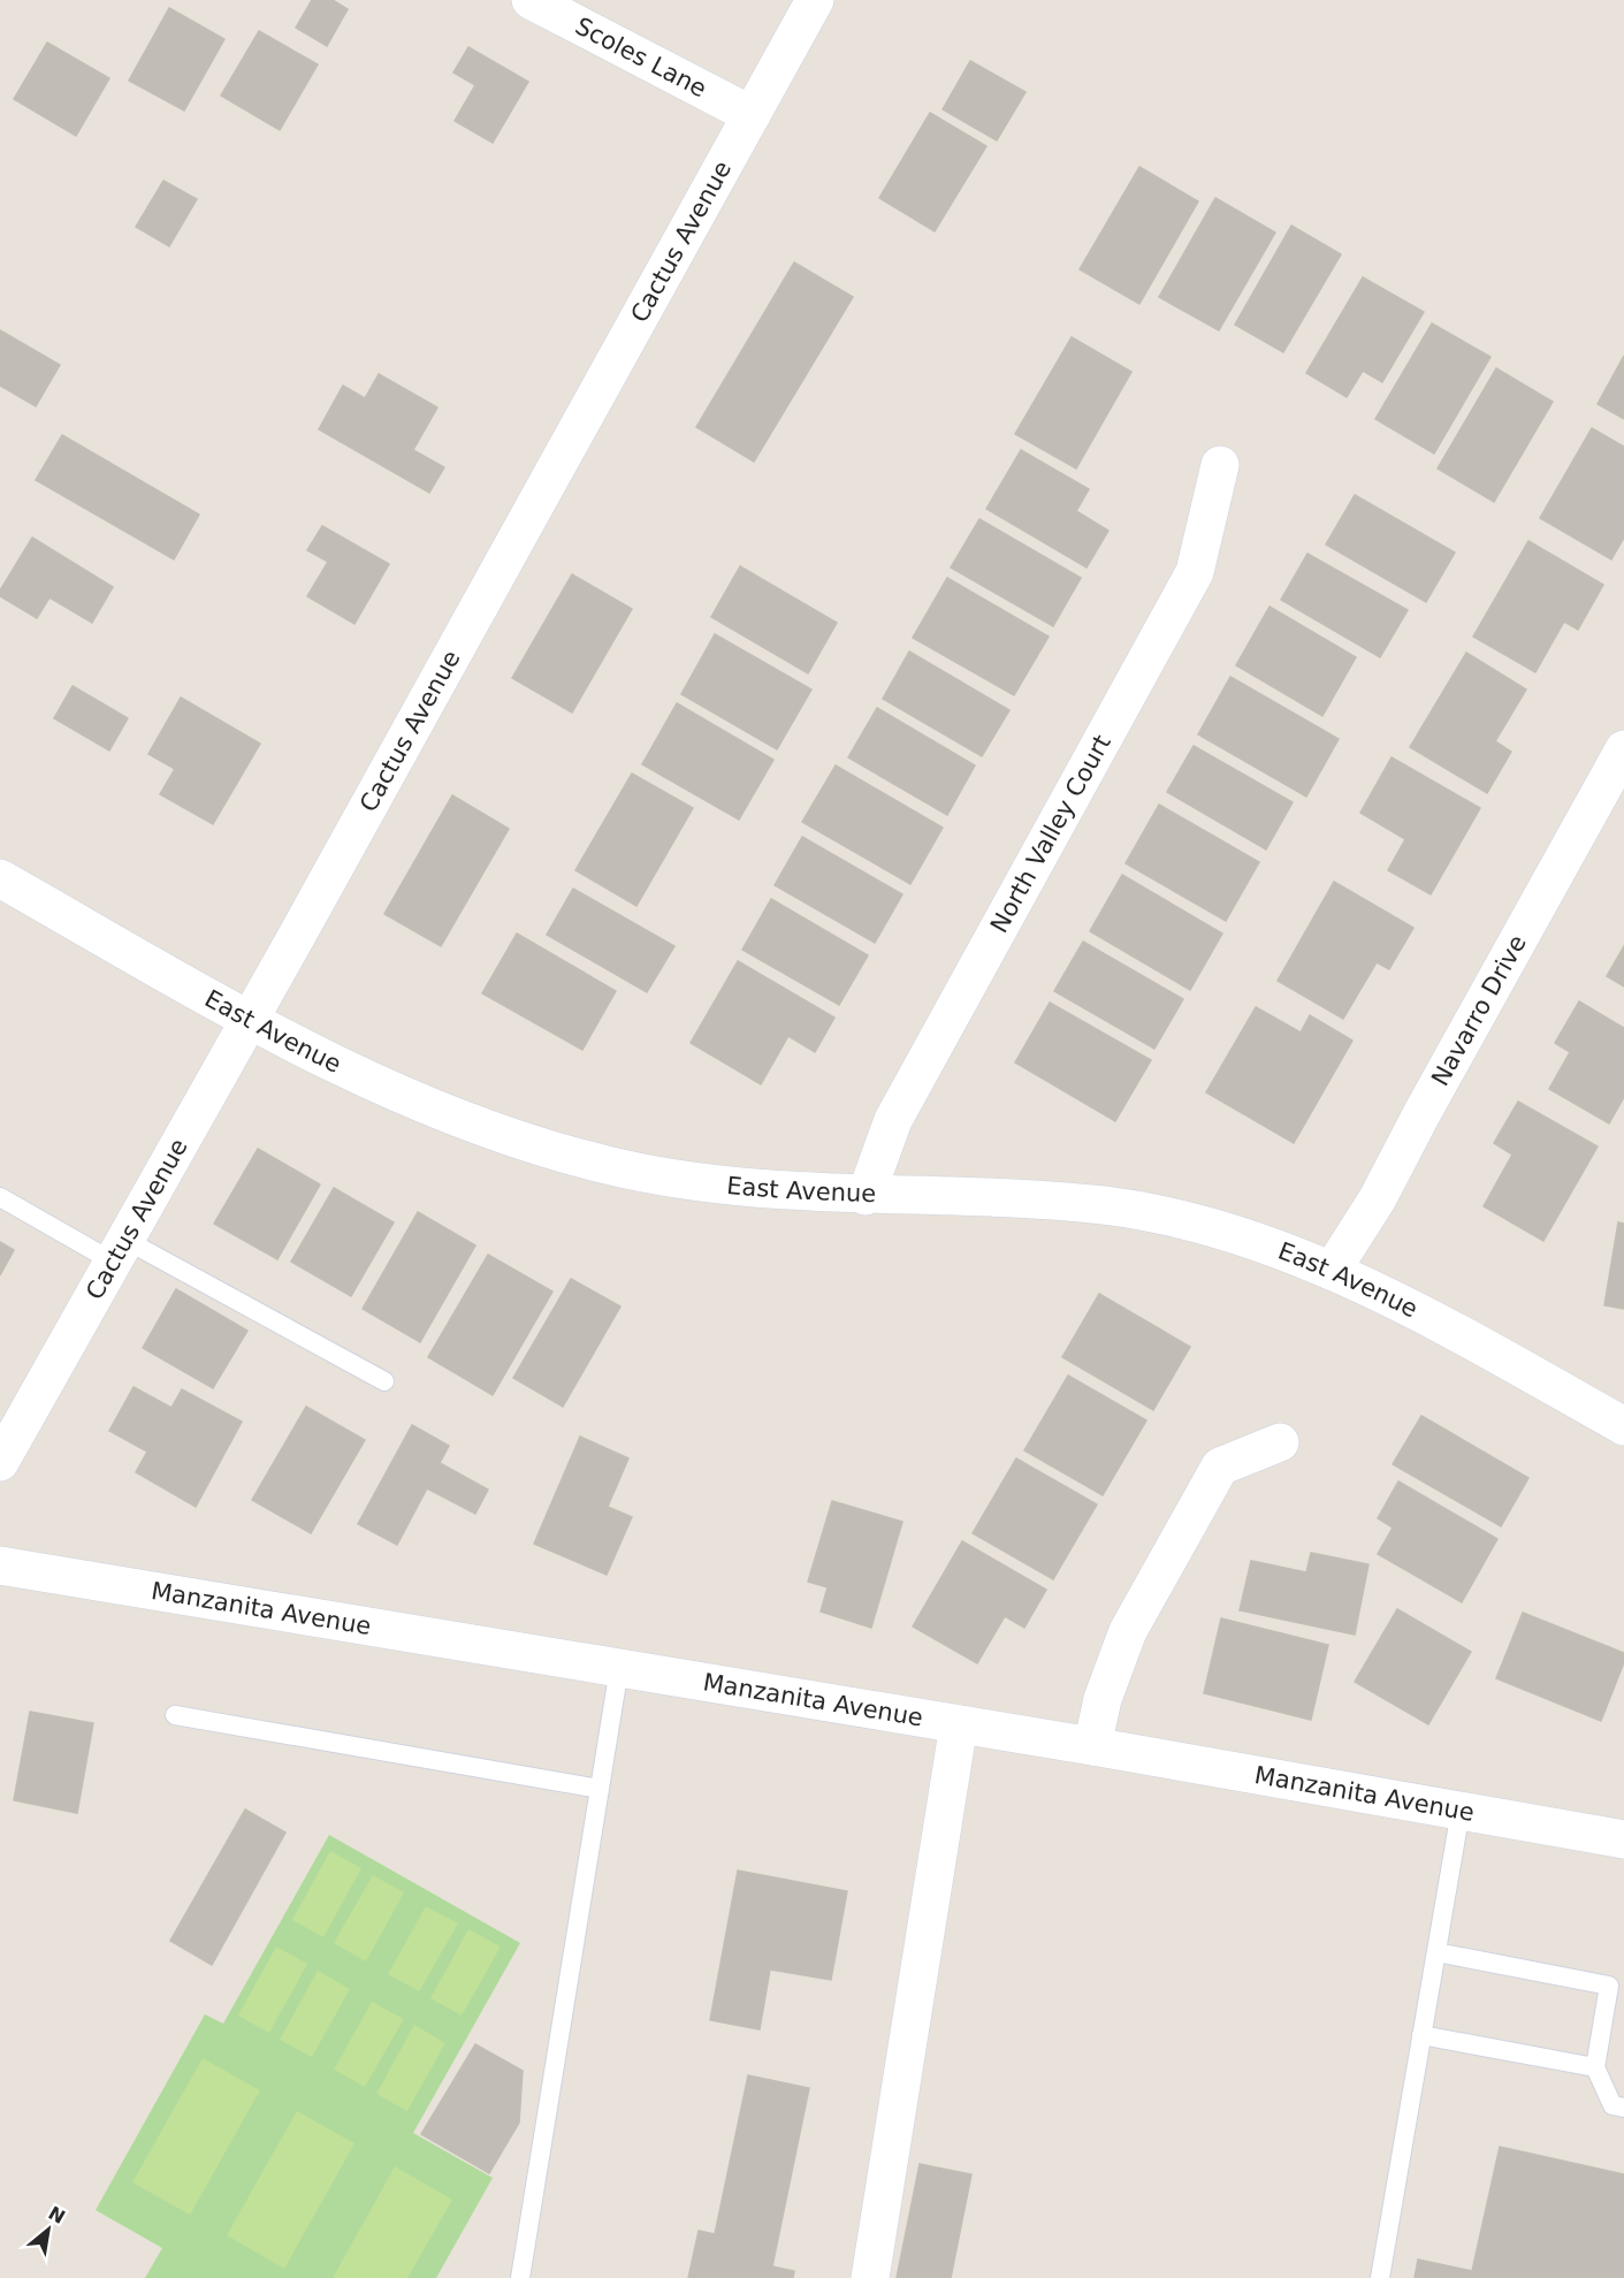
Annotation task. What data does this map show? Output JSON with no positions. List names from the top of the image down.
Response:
{
  "streets": {
    "street": [
      "Scoles Lane",
      "Cactus Avenue",
      "North Valley Court",
      "Navarro Drive",
      "East Avenue",
      "Manzanita Avenue"
    ]
  },
  "crossings": [
    ["Scoles Lane", "Cactus Avenue"],
    ["Cactus Avenue", "East Avenue"],
    ["North Valley Court", "East Avenue"],
    ["Navarro Drive", "East Avenue"]
  ],
  "north": "top right"
}
